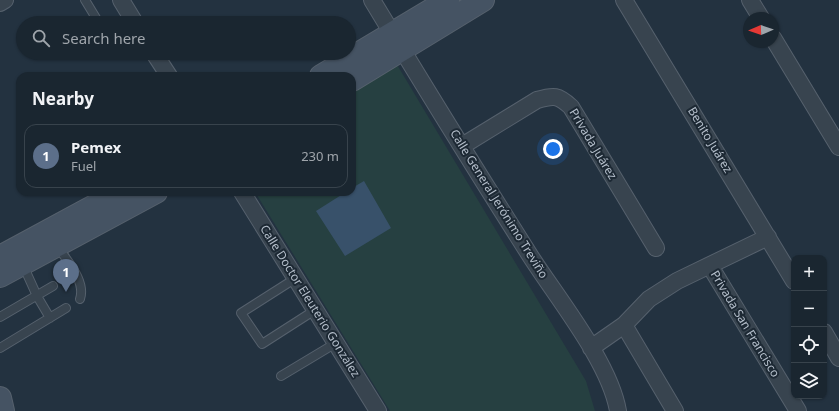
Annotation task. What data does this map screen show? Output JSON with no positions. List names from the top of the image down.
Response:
{
  "streets": {
    "street": [
      "Benito Juárez",
      "Privada Juárez",
      "Calle General Jerónimo Treviño",
      "Calle Doctor Eleuterio González",
      "Privada San Francisco"
    ]
  },
  "crossings": [
    ["Privada Juárez", "Calle General Jerónimo Treviño"],
    ["Calle General Jerónimo Treviño", "Privada San Francisco"]
  ],
  "north": "left",
  "page": {
    "search": "Search here",
    "heading": "Nearby",
    "list": [
      {
        "mark": "1",
        "name": "Pemex",
        "note": "Fuel",
        "value": "230 m"
      }
    ],
    "map_buttons": ["+", "−"],
    "pins": "1"
  }
}
